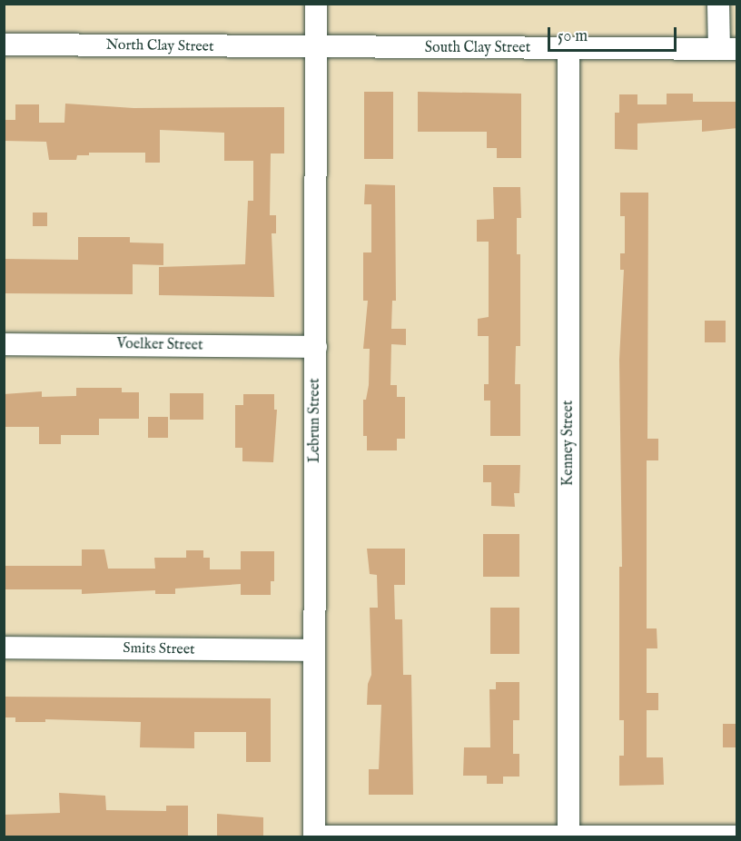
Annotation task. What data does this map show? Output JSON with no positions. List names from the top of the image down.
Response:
{
  "streets": {
    "street": [
      "North Clay Street",
      "South Clay Street",
      "Voelker Street",
      "Lebrun Street",
      "Kenney Street",
      "Smits Street"
    ]
  },
  "crossings": [
    ["North Clay Street", "South Clay Street"],
    ["North Clay Street", "Lebrun Street"],
    ["South Clay Street", "Lebrun Street"],
    ["South Clay Street", "Kenney Street"],
    ["Voelker Street", "Lebrun Street"],
    ["Lebrun Street", "Smits Street"]
  ],
  "scale_bar": "50 m"
}
